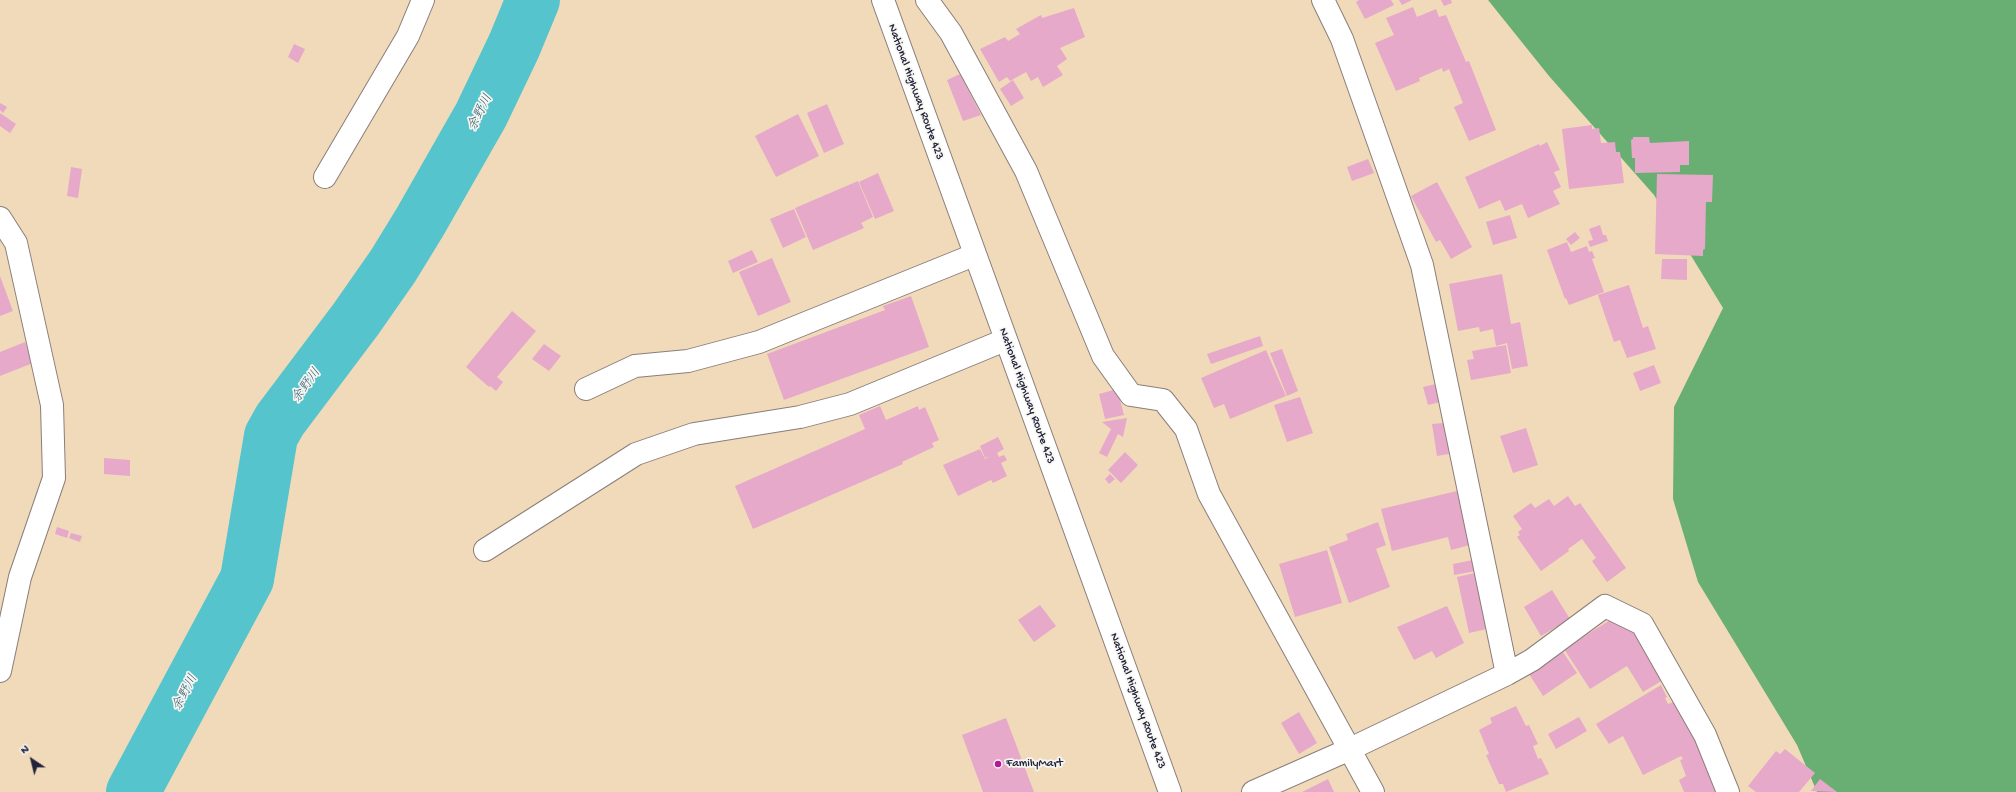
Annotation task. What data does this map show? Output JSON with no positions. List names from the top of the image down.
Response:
{
  "streets": {
    "main road": ["National Highway Route 423"]
  },
  "water": ["余野川"],
  "places": ["FamilyMart"],
  "north": "top left"
}
